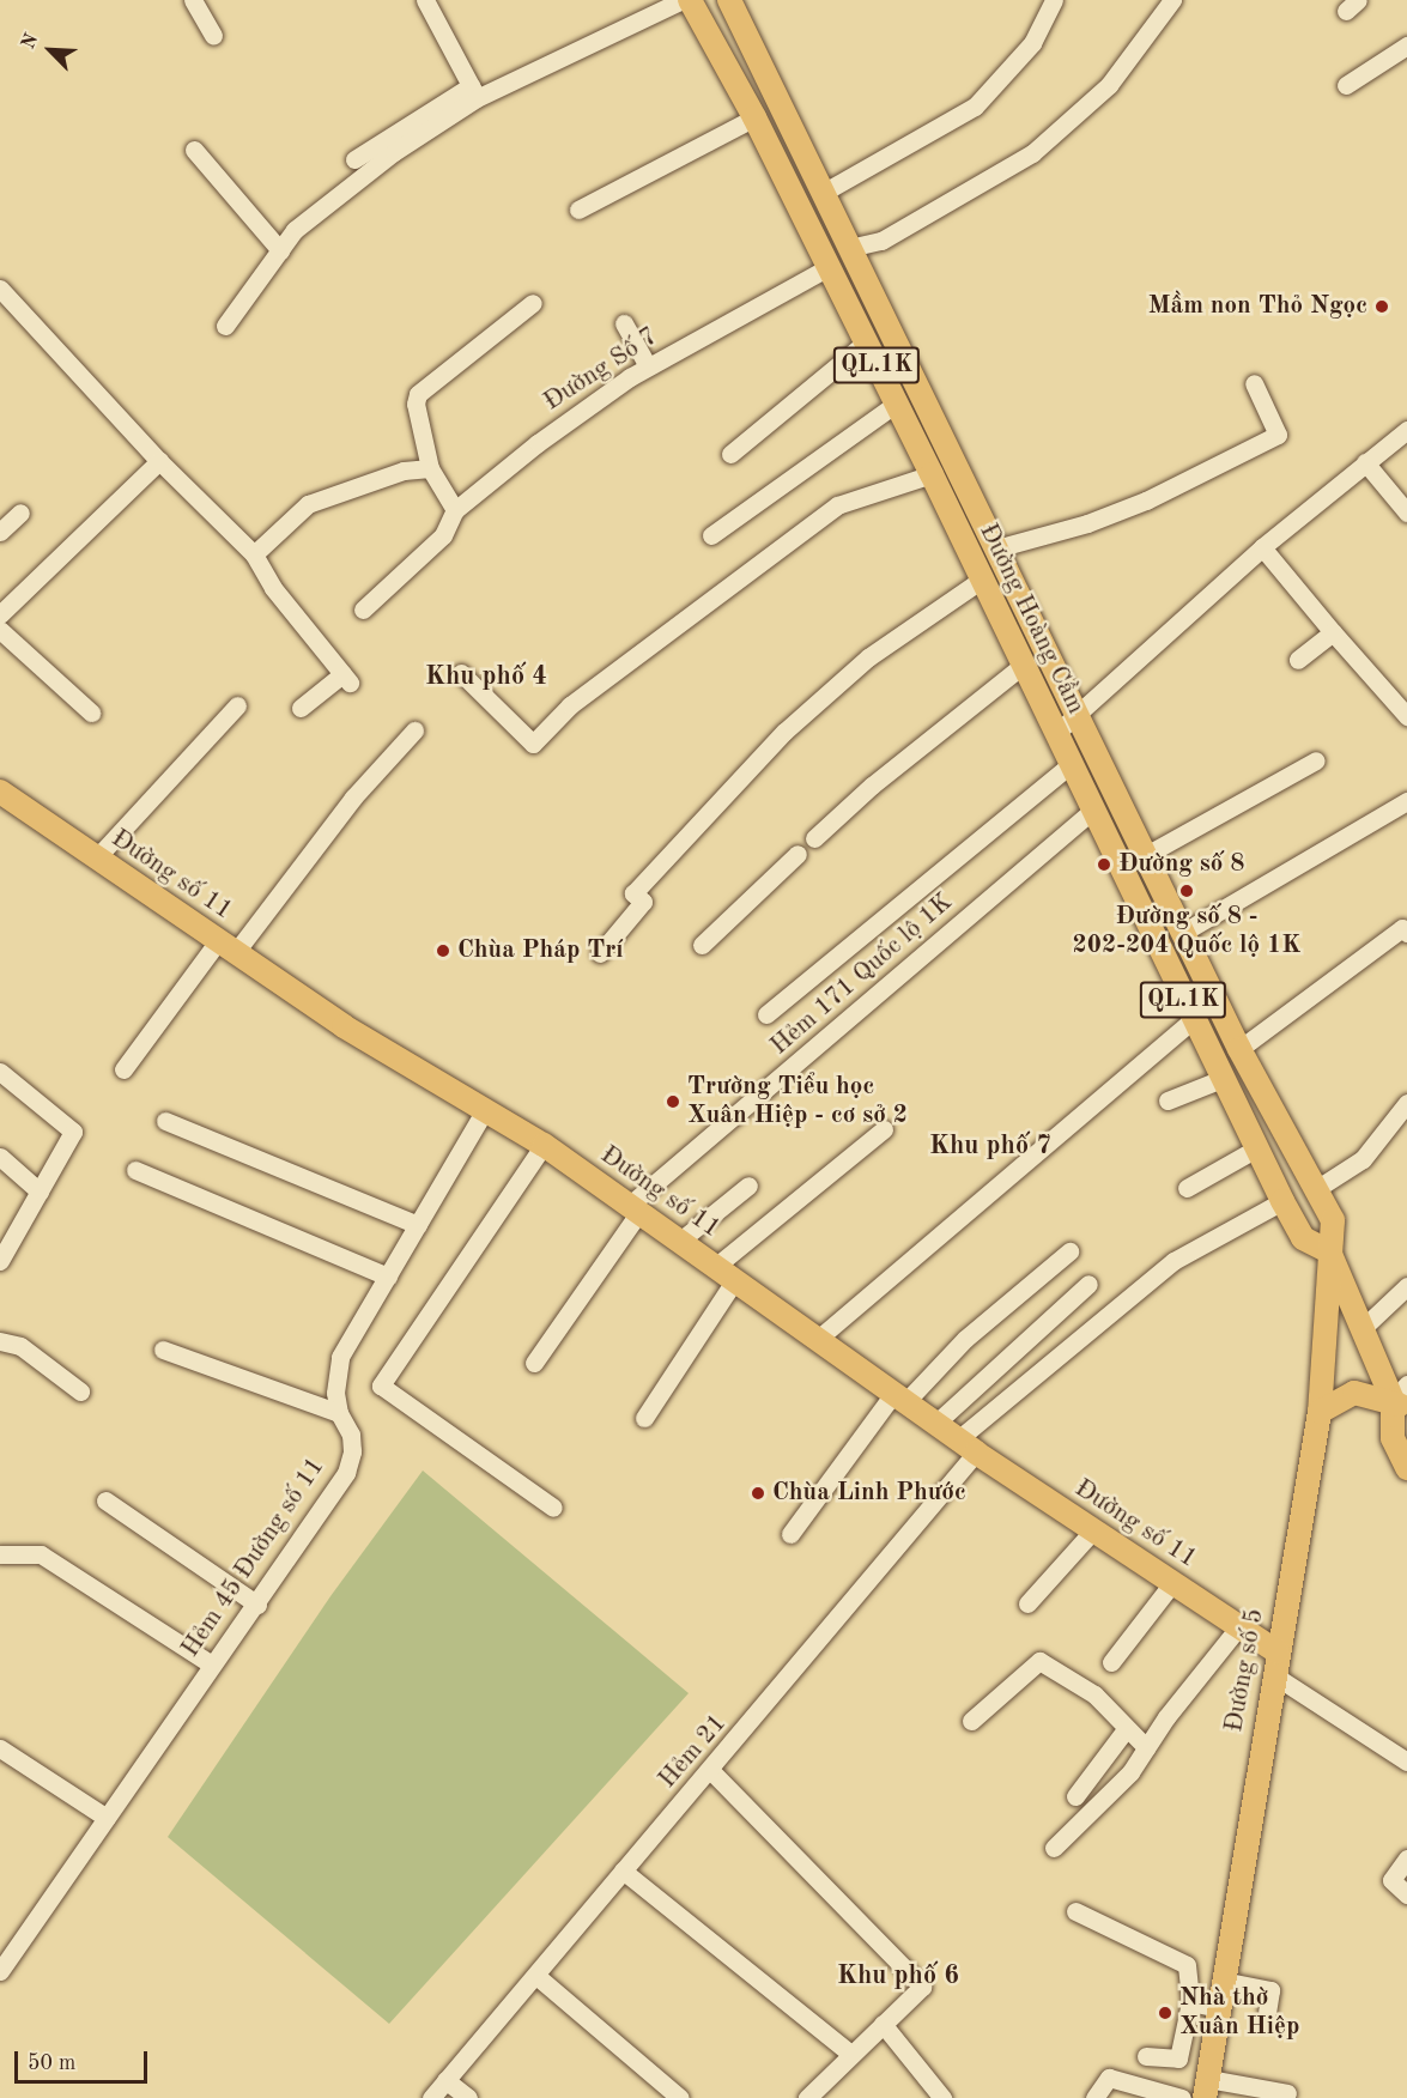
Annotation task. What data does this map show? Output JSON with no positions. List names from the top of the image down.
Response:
{
  "streets": {
    "main road": [
      "QL.1K",
      "Đường Hoàng Cầm",
      "Đường số 11",
      "Đường số 5"
    ],
    "street": [
      "Đường Số 7",
      "Hẻm 171 Quốc lộ 1K",
      "Hẻm 45 Đường số 11",
      "Hẻm 21"
    ]
  },
  "crossings": [
    ["Đường Số 7", "Đường Hoàng Cầm"],
    ["Đường Hoàng Cầm", "Hẻm 171 Quốc lộ 1K"],
    ["Đường Hoàng Cầm", "Đường số 5"],
    ["Đường Hoàng Cầm", "Hẻm 21"],
    ["Đường số 11", "Hẻm 171 Quốc lộ 1K"],
    ["Đường số 11", "Hẻm 45 Đường số 11"],
    ["Đường số 11", "Đường số 5"],
    ["Đường số 11", "Hẻm 21"]
  ],
  "districts": ["Khu phố 4", "Khu phố 7", "Khu phố 6"],
  "places": [
    "Mầm non Thỏ Ngọc",
    "Đường số 8",
    "Đường số 8 - 202-204 Quốc lộ 1K",
    "Chùa Pháp Trí",
    "Trường Tiểu học Xuân Hiệp - cơ sở 2",
    "Chùa Linh Phước",
    "Nhà thờ Xuân Hiệp"
  ],
  "scale_bar": "50 m",
  "north": "top left"
}
